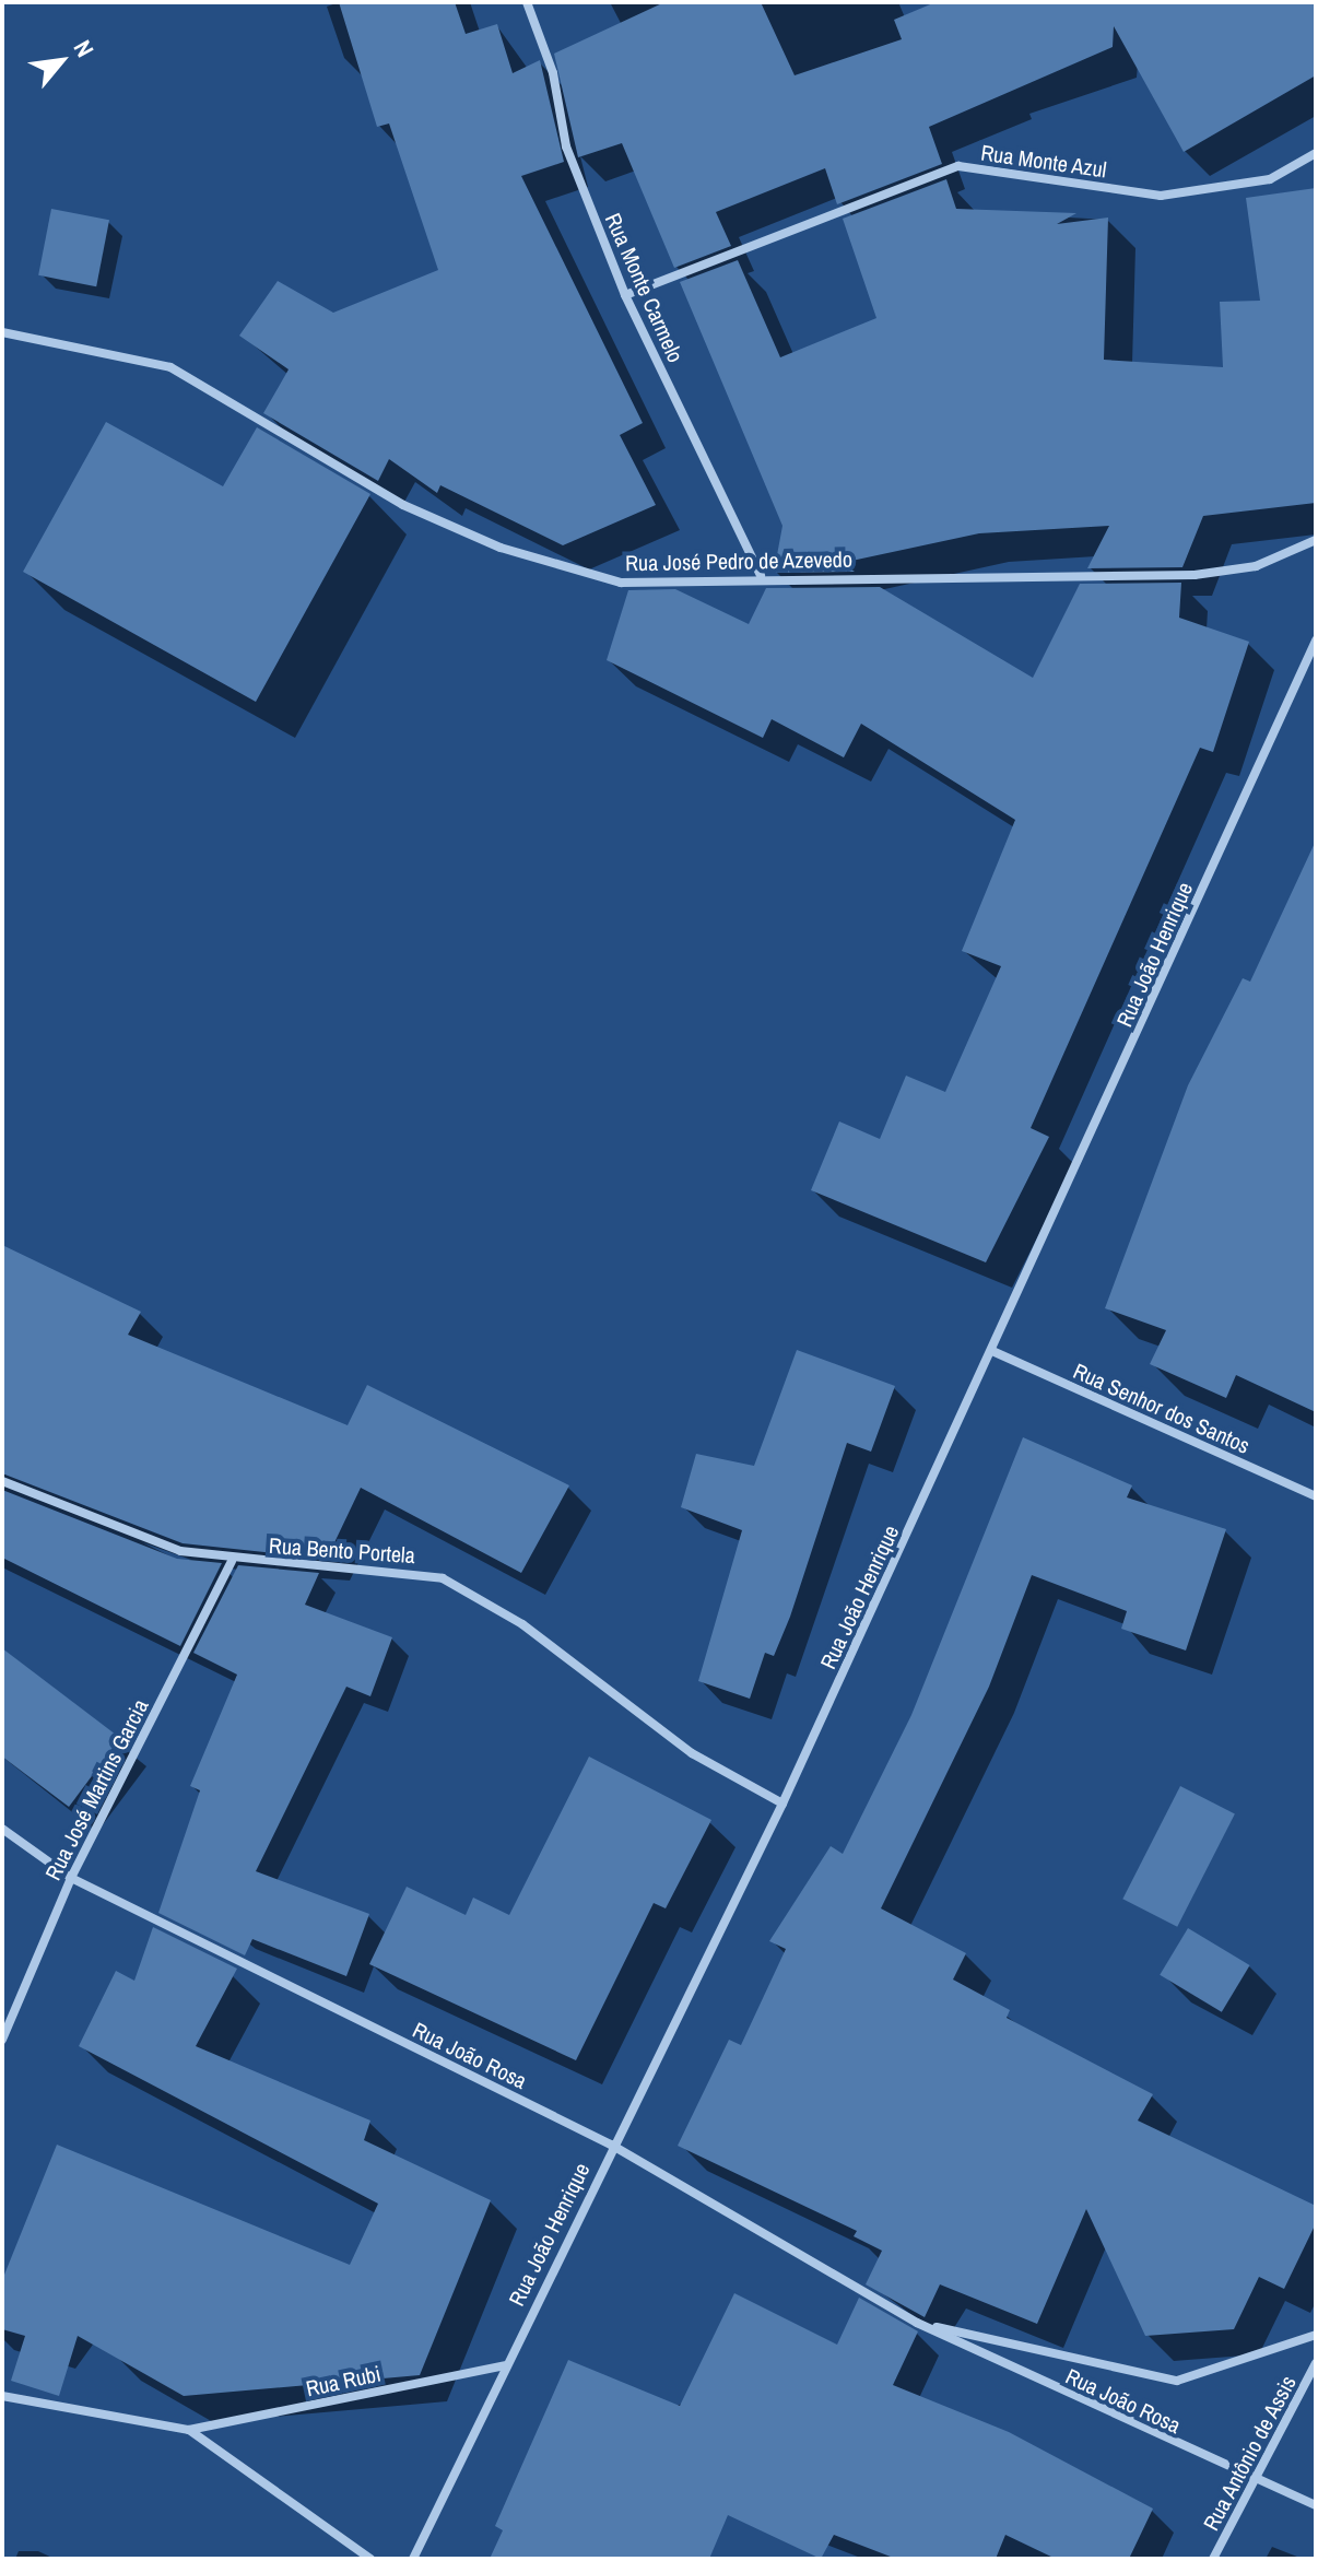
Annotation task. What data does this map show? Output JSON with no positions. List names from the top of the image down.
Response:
{
  "streets": {
    "street": [
      "Rua Monte Azul",
      "Rua Monte Carmelo",
      "Rua José Pedro de Azevedo",
      "Rua João Henrique",
      "Rua Senhor dos Santos",
      "Rua Bento Portela",
      "Rua José Martins Garcia",
      "Rua João Rosa",
      "Rua Rubi",
      "Rua Antônio de Assis"
    ]
  },
  "crossings": [
    ["Rua Monte Azul", "Rua Monte Carmelo"],
    ["Rua Monte Carmelo", "Rua José Pedro de Azevedo"],
    ["Rua João Henrique", "Rua Senhor dos Santos"],
    ["Rua João Henrique", "Rua Bento Portela"],
    ["Rua João Henrique", "Rua João Rosa"],
    ["Rua João Henrique", "Rua Rubi"],
    ["Rua Bento Portela", "Rua José Martins Garcia"],
    ["Rua José Martins Garcia", "Rua João Rosa"],
    ["Rua João Rosa", "Rua Antônio de Assis"]
  ],
  "north": "top right"
}
